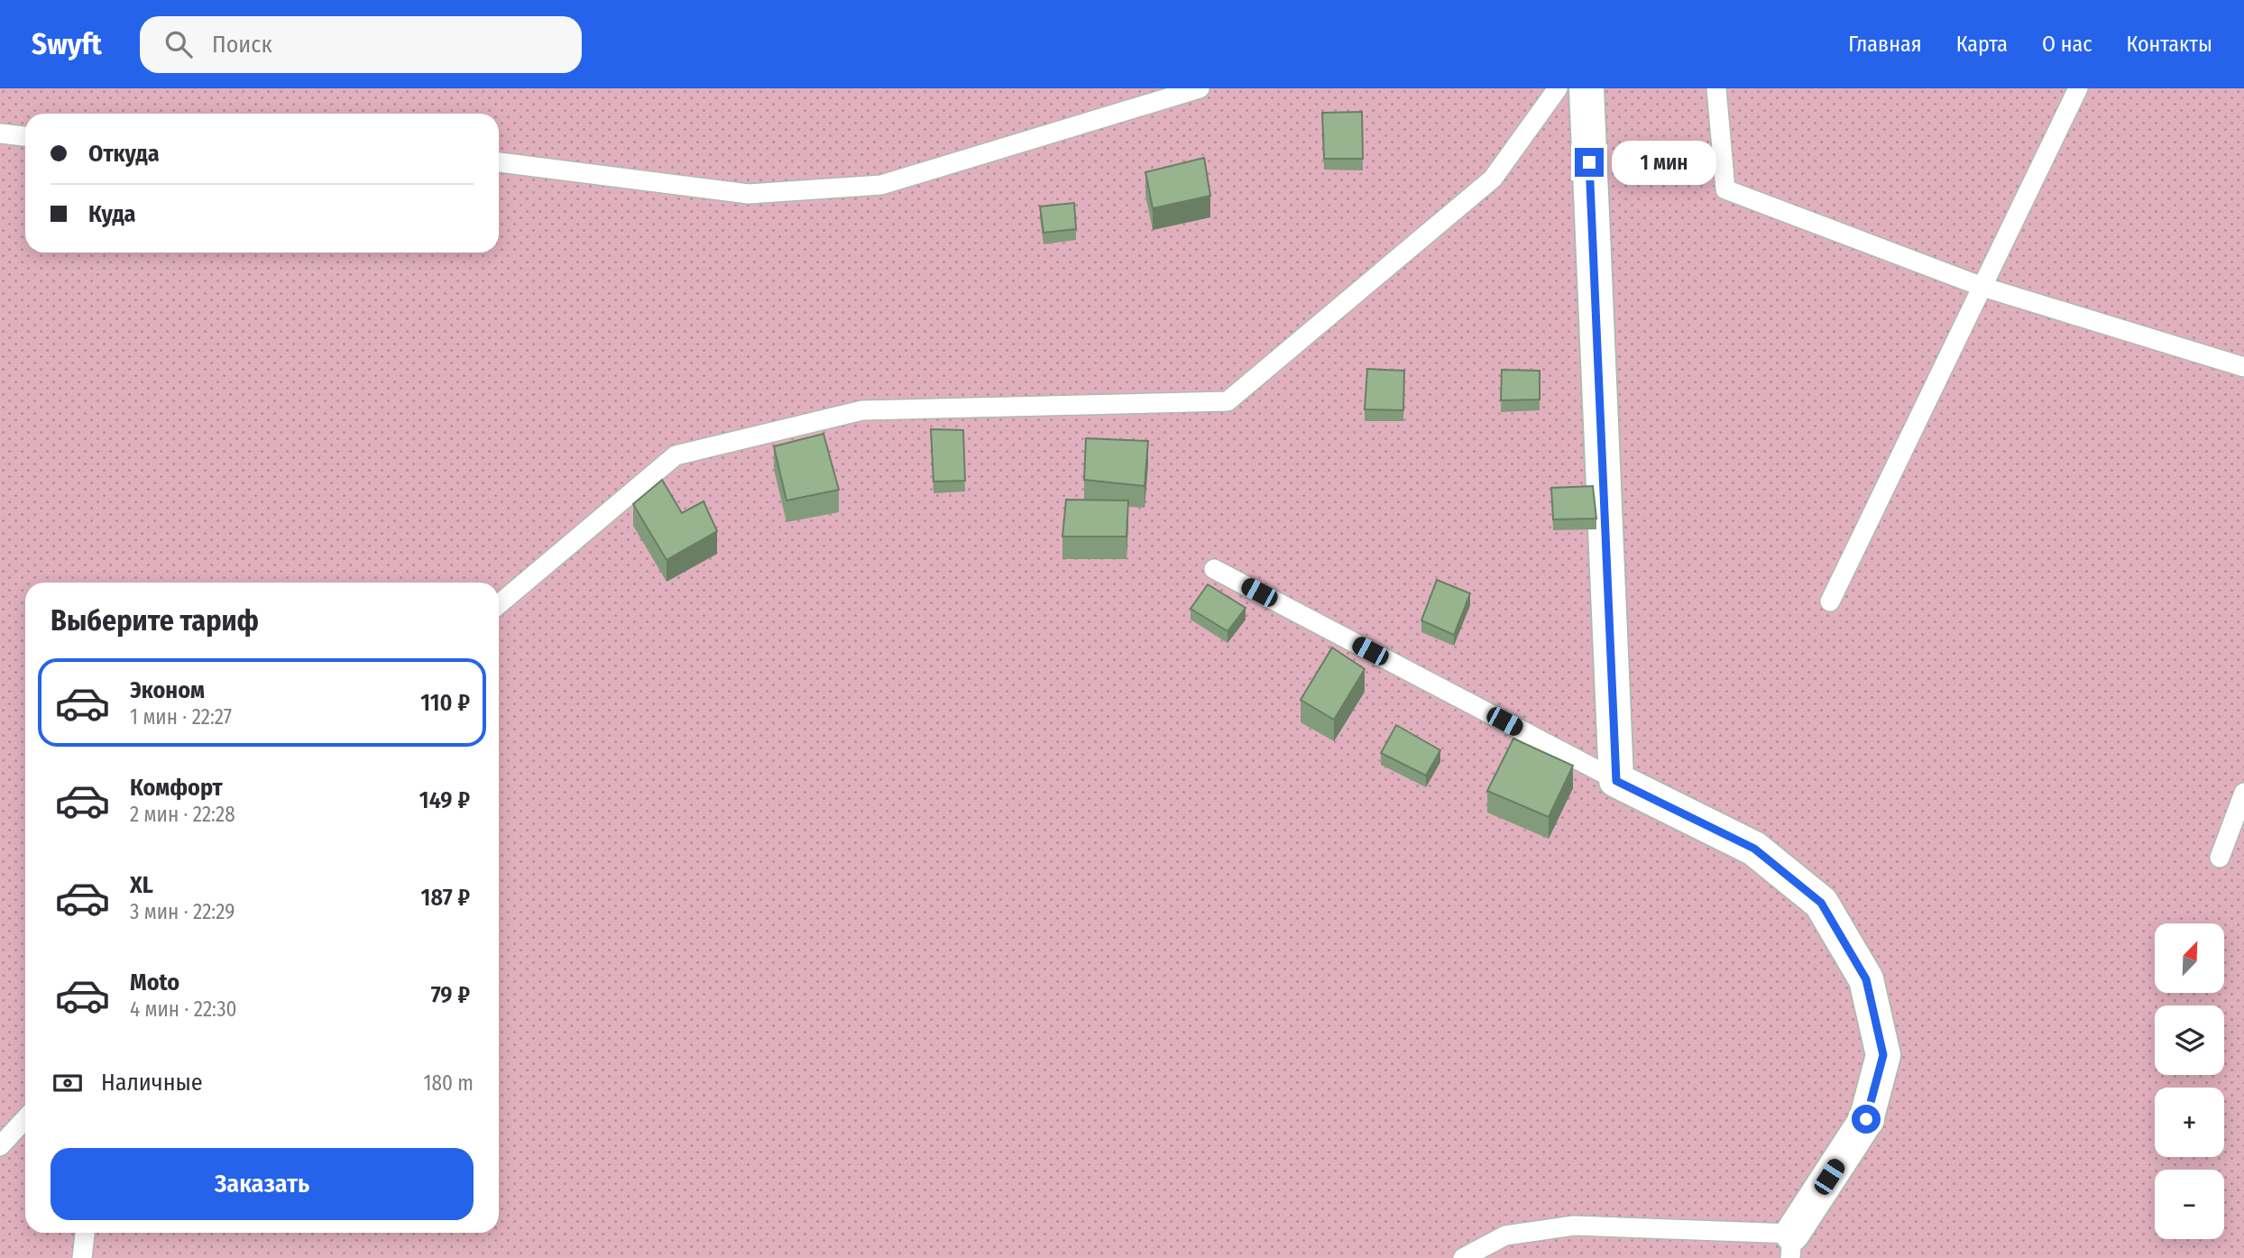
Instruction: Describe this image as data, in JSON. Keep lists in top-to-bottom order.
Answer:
{
  "north": "top right",
  "page": {
    "header": "Swyft",
    "search": "Поиск",
    "nav": [
      "Главная",
      "Карта",
      "О нас",
      "Контакты"
    ],
    "banner": ["Откуда", "Куда"],
    "bubble": "1 мин",
    "heading": "Выберите тариф",
    "list": [
      {
        "name": "Эконом",
        "note": "1 мин · 22:27",
        "value": "110 ₽"
      },
      {
        "name": "Комфорт",
        "note": "2 мин · 22:28",
        "value": "149 ₽"
      },
      {
        "name": "XL",
        "note": "3 мин · 22:29",
        "value": "187 ₽"
      },
      {
        "name": "Moto",
        "note": "4 мин · 22:30",
        "value": "79 ₽"
      }
    ],
    "map_buttons": ["+", "−"],
    "pay": ["Наличные", "180 m"],
    "buttons": "Заказать"
  }
}
